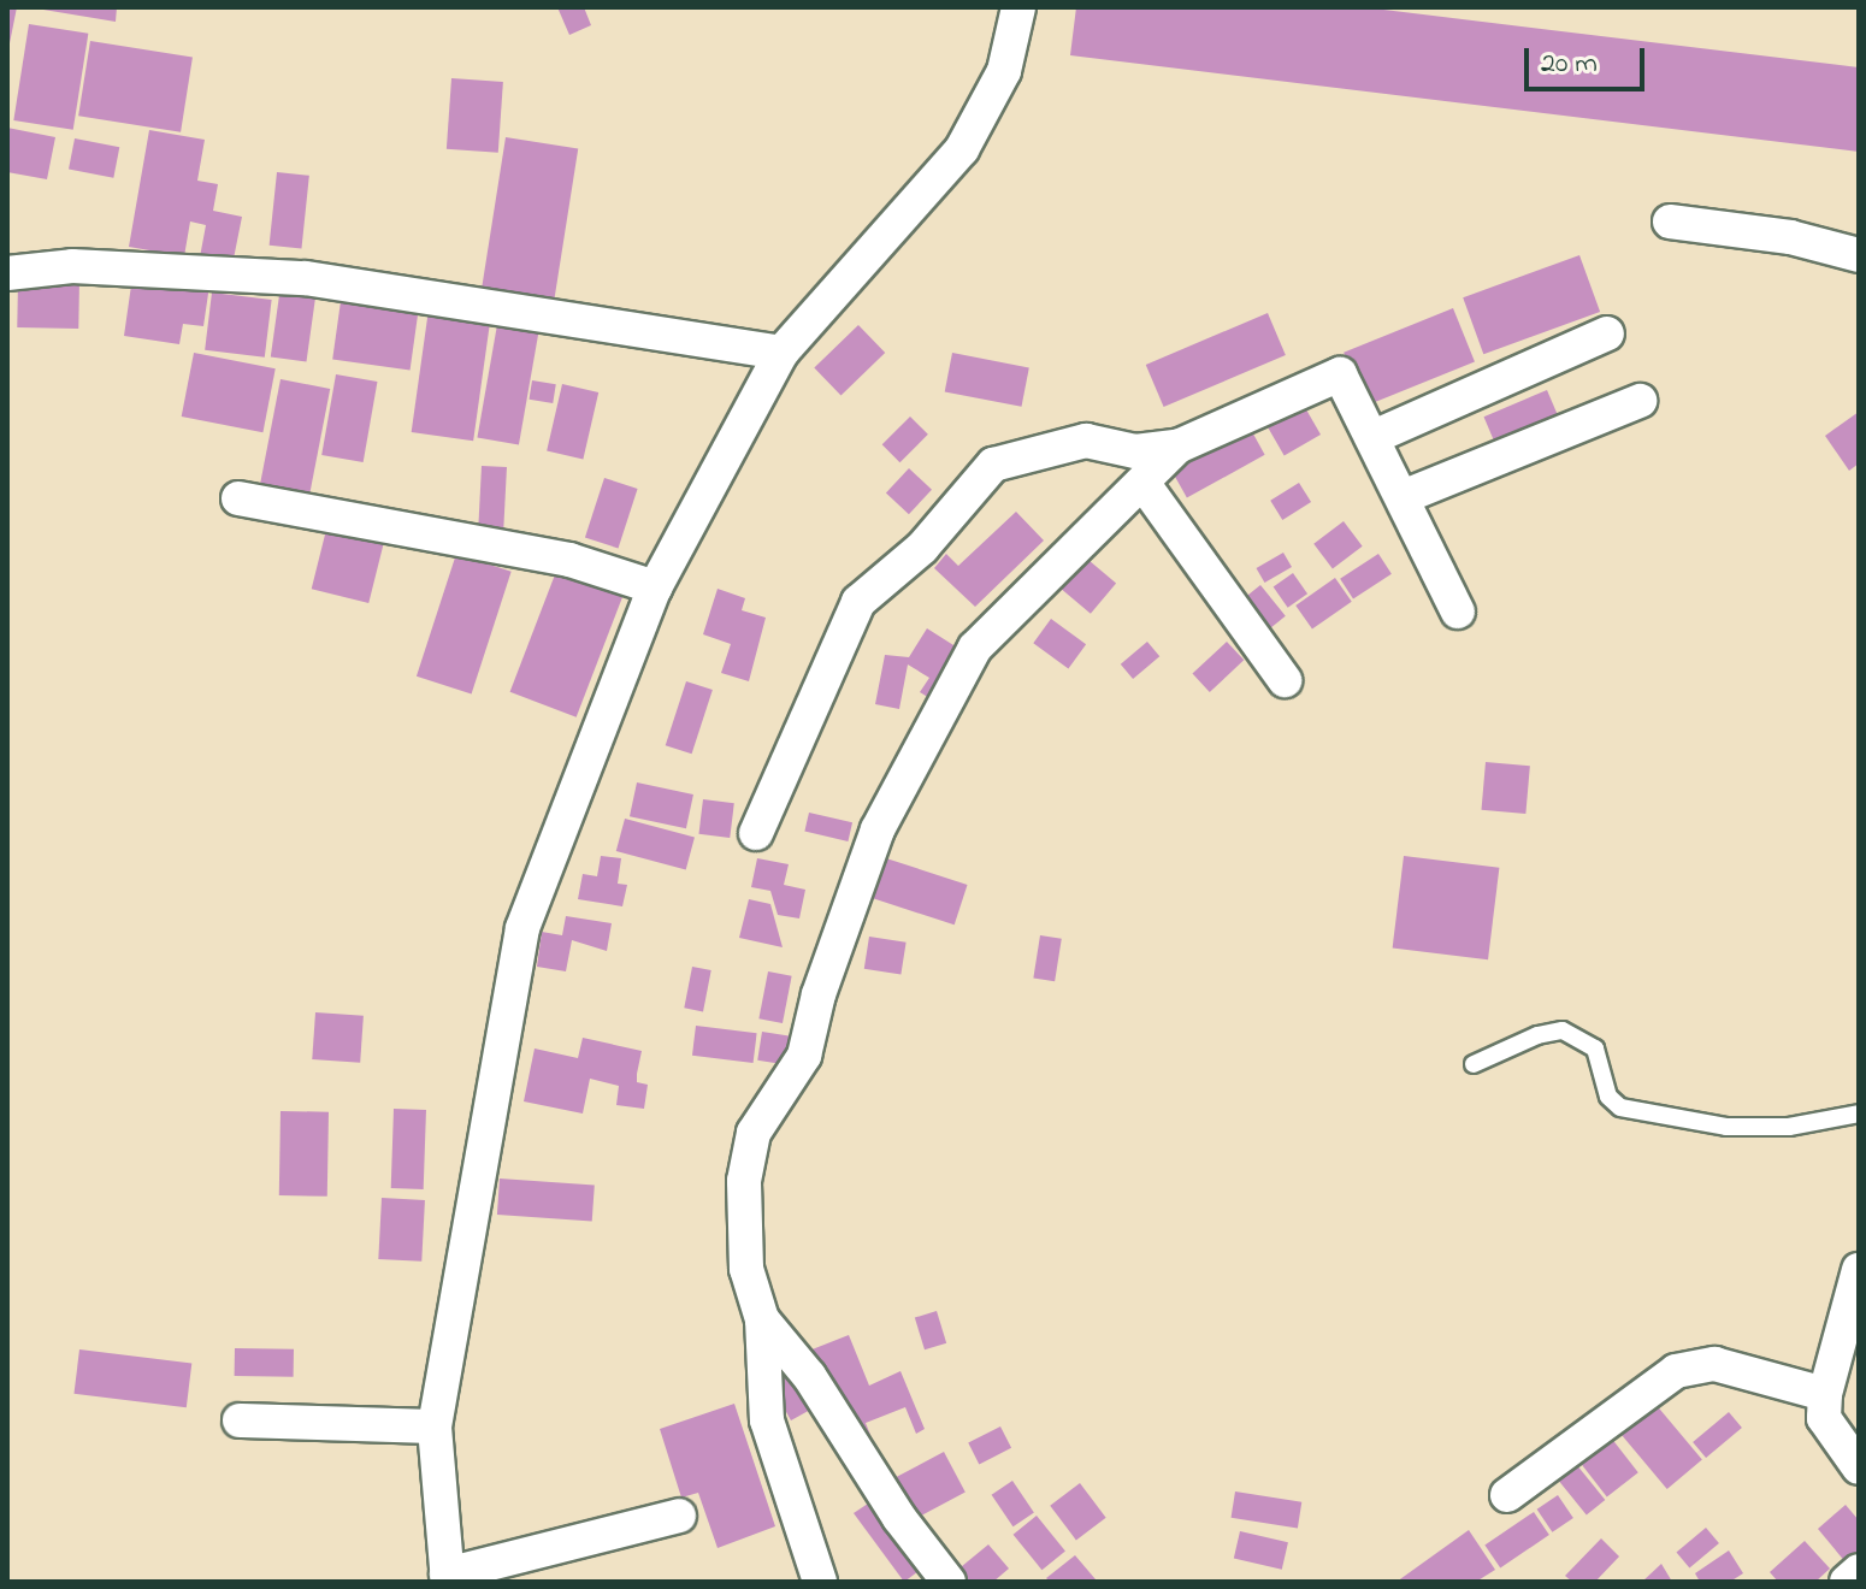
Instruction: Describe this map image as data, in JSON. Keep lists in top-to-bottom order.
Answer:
{
  "scale_bar": "20 m"
}
